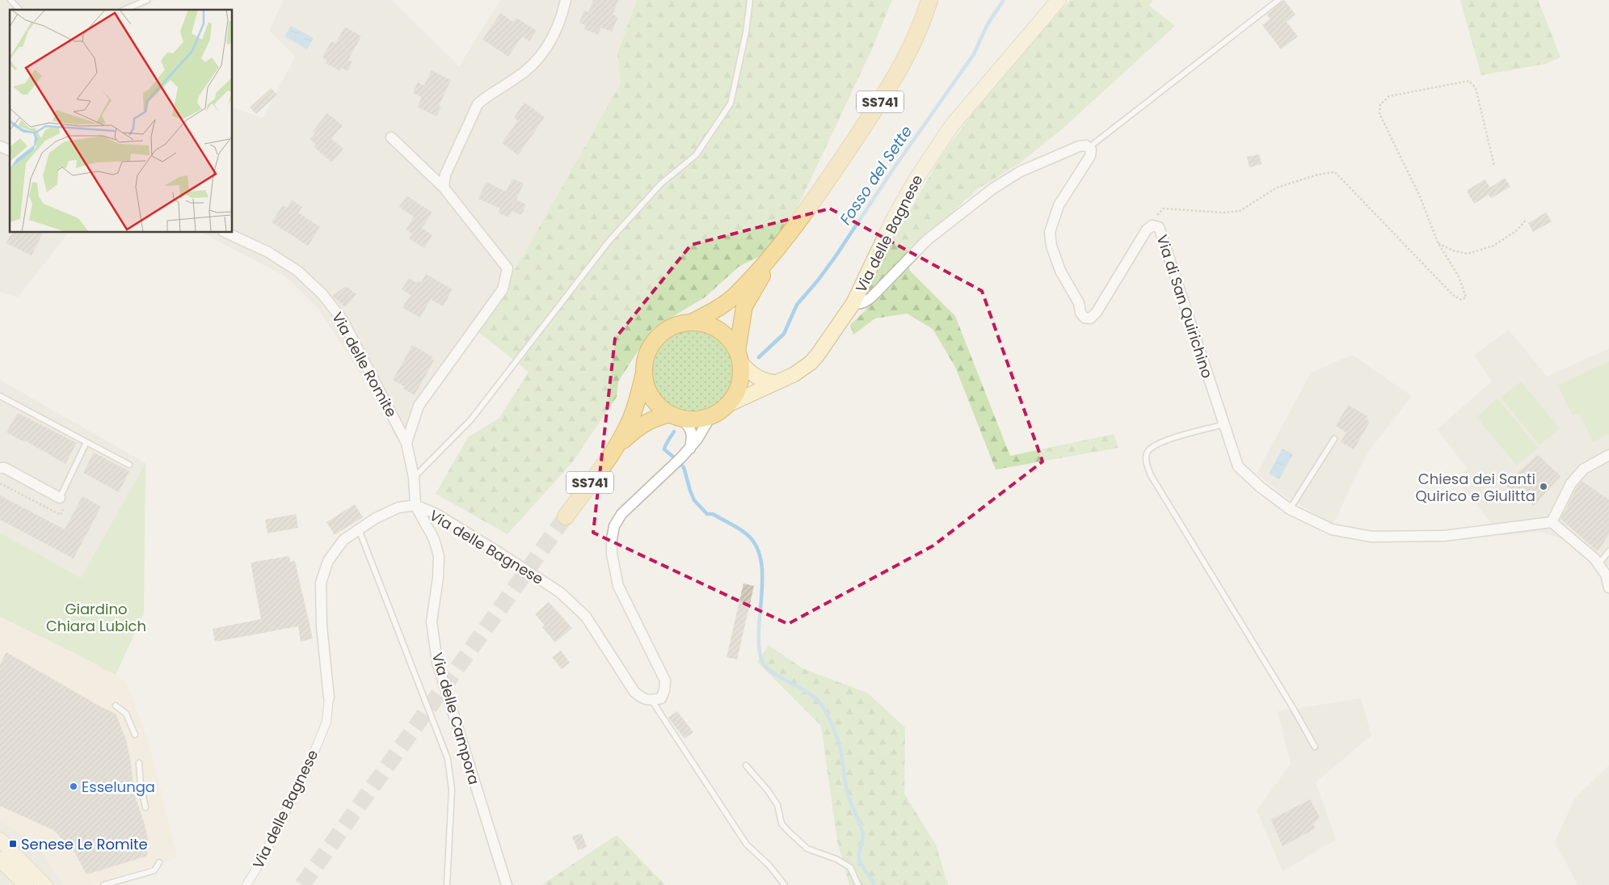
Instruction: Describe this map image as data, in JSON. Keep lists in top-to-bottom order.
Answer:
{
  "streets": {
    "main road": ["SS741", "Via delle Bagnese"],
    "street": ["Via di San Quirichino", "Via delle Romite", "Via delle Campora"]
  },
  "crossings": [
    ["SS741", "Via delle Bagnese"],
    ["Via delle Bagnese", "Via delle Romite"],
    ["Via delle Bagnese", "Via delle Campora"],
    ["Via delle Romite", "Via delle Campora"]
  ],
  "water": ["Fosso del Sette"],
  "parks": ["Giardino Chiara Lubich"],
  "places": {
    "other": ["Chiesa dei Santi Quirico e Giulitta", "Esselunga"],
    "transit": ["Senese Le Romite"]
  }
}
